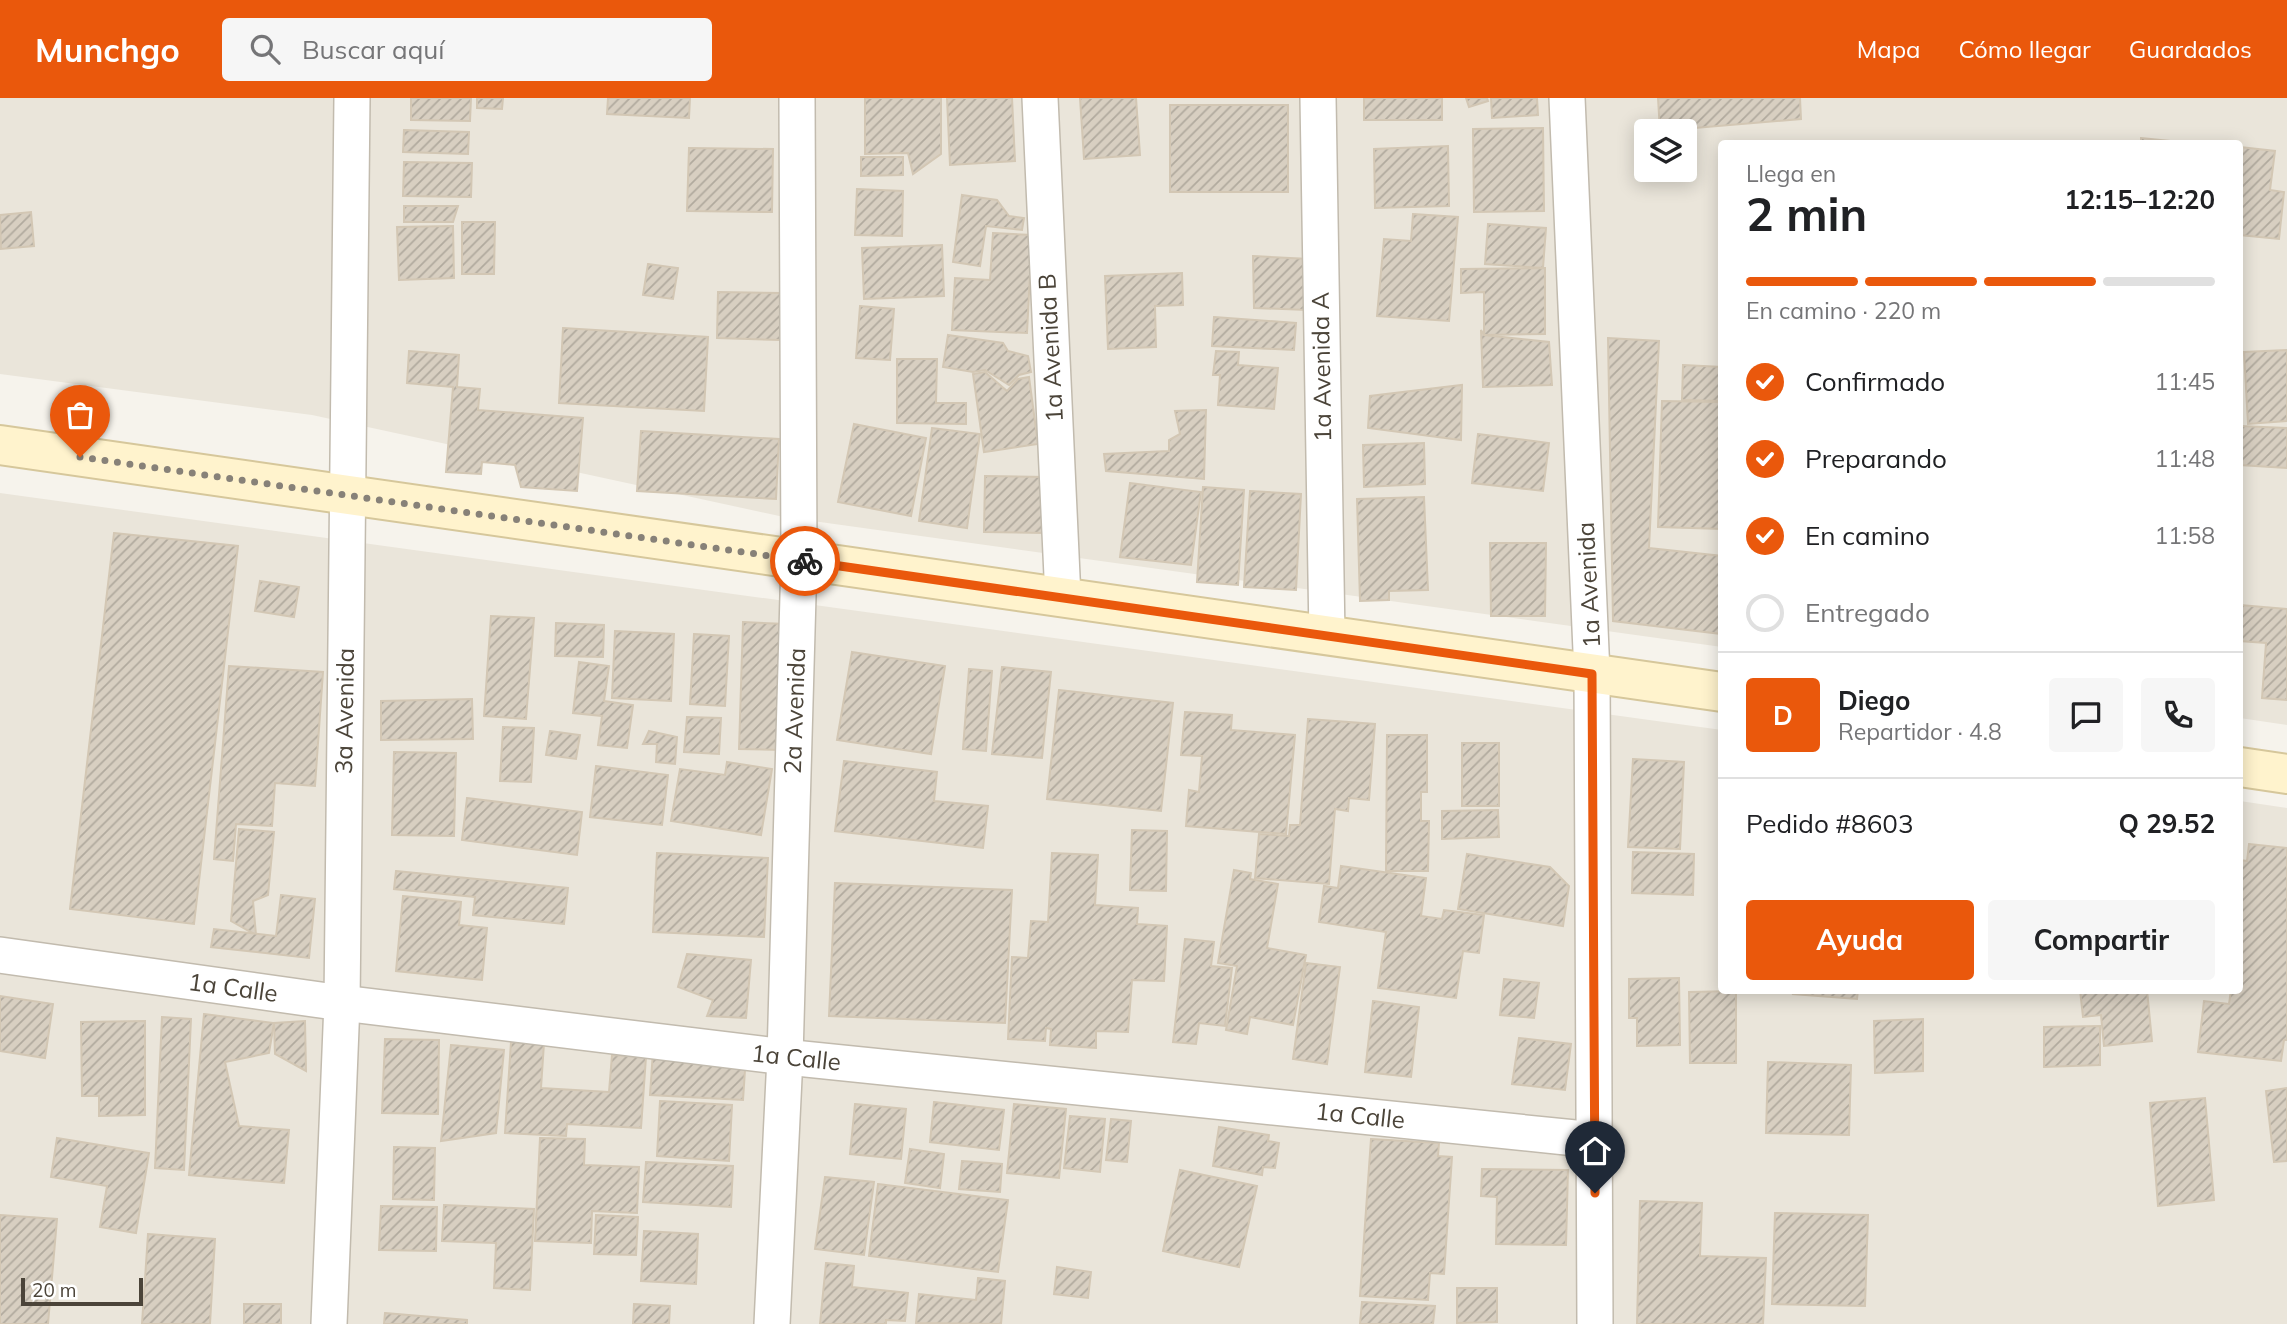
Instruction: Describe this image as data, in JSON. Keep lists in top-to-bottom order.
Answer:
{
  "streets": {
    "street": [
      "1a Avenida B",
      "1a Avenida A",
      "1a Avenida",
      "3a Avenida",
      "2a Avenida",
      "1a Calle"
    ]
  },
  "crossings": [
    ["1a Avenida", "1a Calle"],
    ["3a Avenida", "1a Calle"],
    ["2a Avenida", "1a Calle"]
  ],
  "scale_bar": "20 m",
  "page": {
    "header": "Munchgo",
    "search": "Buscar aquí",
    "nav": ["Mapa", "Cómo llegar", "Guardados"],
    "heading": ["2 min", "Llega en", "12:15–12:20"],
    "panel": [
      "Diego",
      "Repartidor · 4.8",
      "Pedido #8603",
      "Q 29.52"
    ],
    "bar": "En camino · 220 m",
    "list": [
      ["Confirmado", "11:45"],
      ["Preparando", "11:48"],
      ["En camino", "11:58"],
      "Entregado"
    ],
    "round": "D",
    "buttons": ["Ayuda", "Compartir"],
    "scale": "20 m"
  }
}
